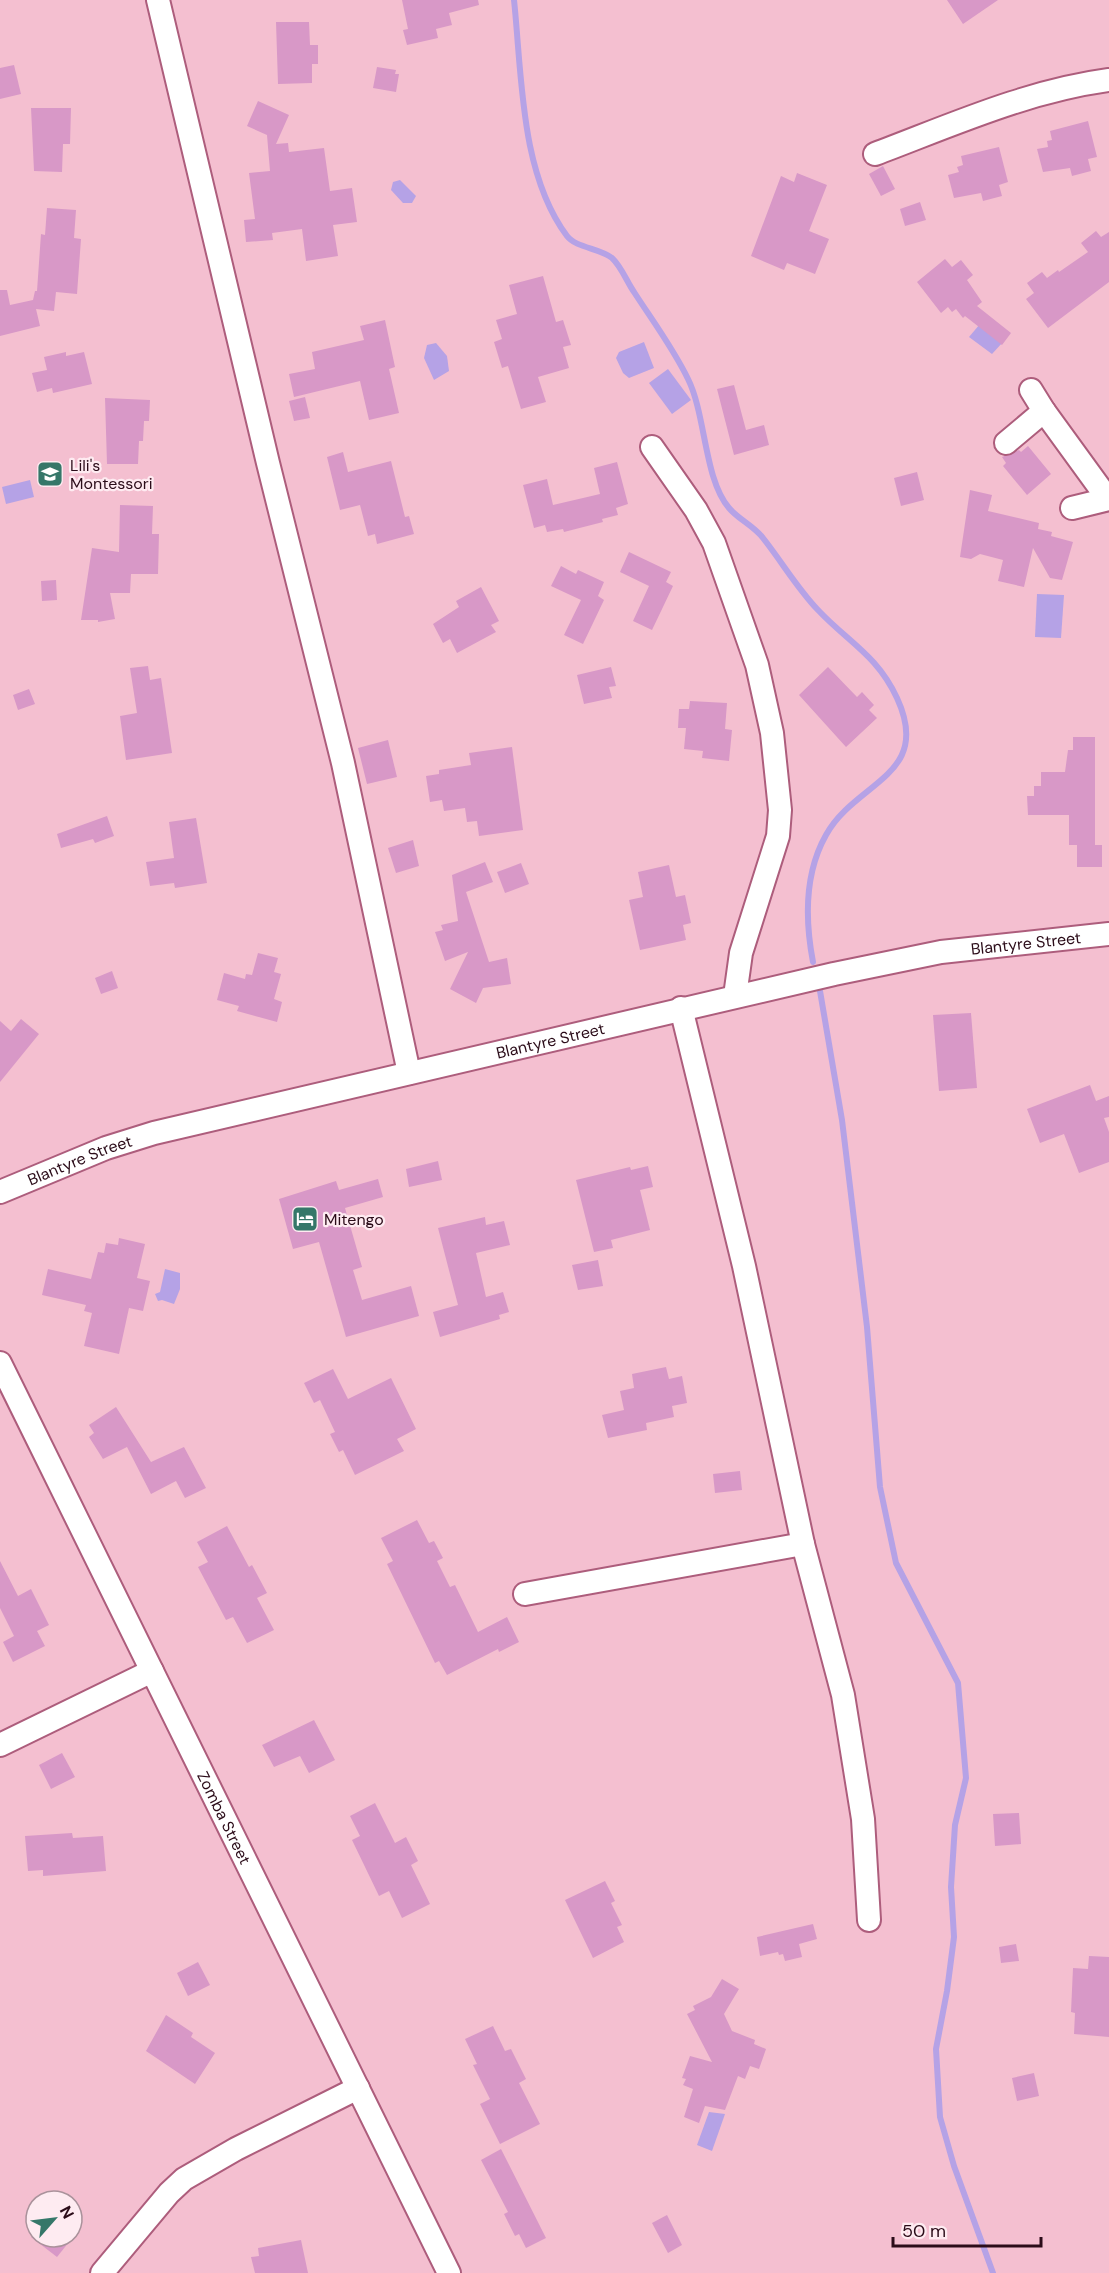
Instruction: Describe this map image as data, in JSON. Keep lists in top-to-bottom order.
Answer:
{
  "streets": {
    "street": ["Blantyre Street", "Zomba Street"]
  },
  "places": {
    "school or university": ["Lili's Montessori"],
    "hotel": ["Mitengo"]
  },
  "scale_bar": "50 m",
  "north": "top right"
}
